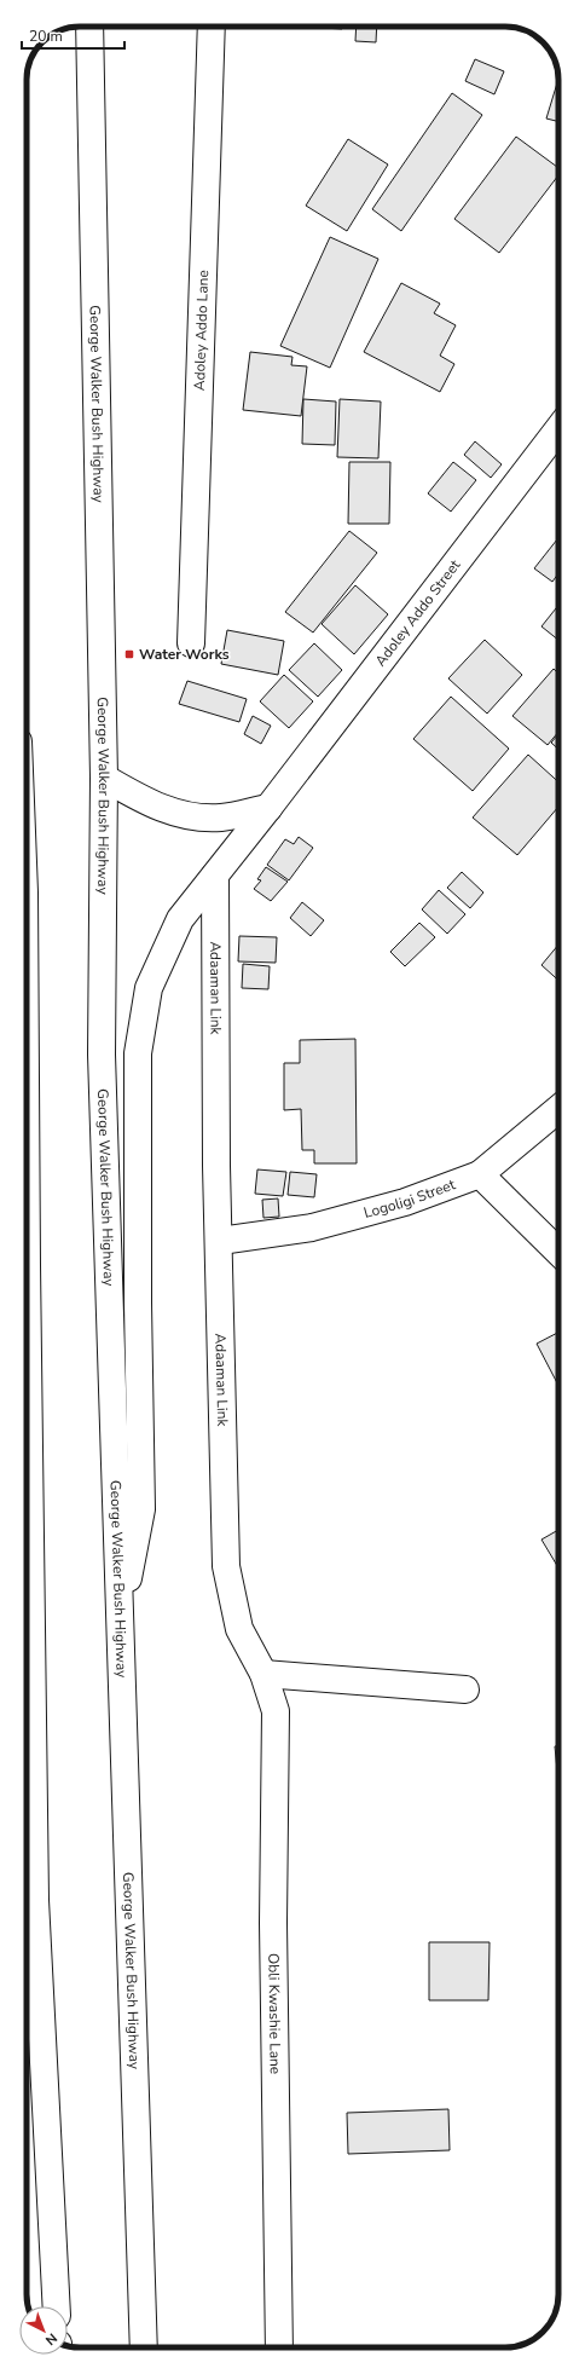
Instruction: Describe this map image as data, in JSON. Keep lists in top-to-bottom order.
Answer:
{
  "streets": {
    "main road": [
      "Adoley Addo Lane",
      "George Walker Bush Highway",
      "Adoley Addo Street",
      "Adaaman Link",
      "Logoligi Street",
      "Obli Kwashie Lane"
    ]
  },
  "crossings": [
    ["George Walker Bush Highway", "Adoley Addo Street"],
    ["Adoley Addo Street", "Adaaman Link"],
    ["Adaaman Link", "Logoligi Street"],
    ["Adaaman Link", "Obli Kwashie Lane"]
  ],
  "places": {
    "transit": ["Water Works"]
  },
  "scale_bar": "20 m",
  "north": "bottom right"
}
